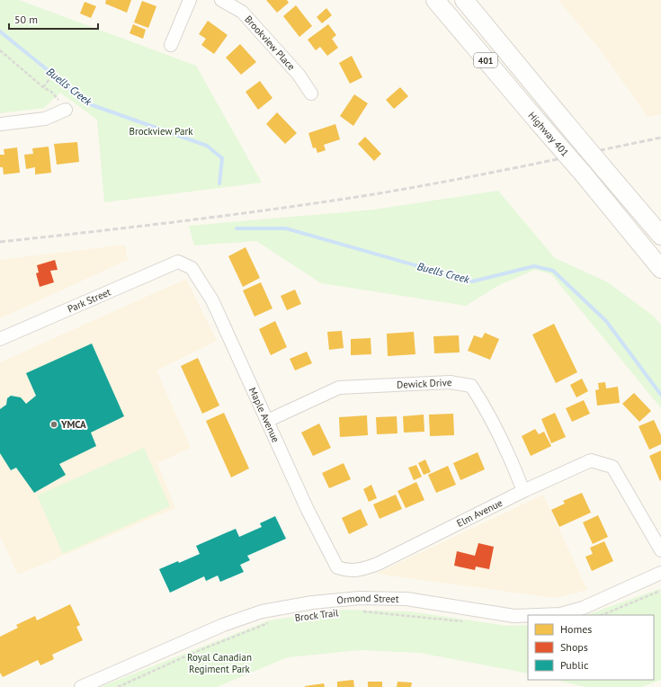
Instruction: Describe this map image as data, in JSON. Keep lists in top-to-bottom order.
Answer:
{
  "streets": {
    "highway": ["401", "Highway 401"],
    "street": [
      "Brookview Place",
      "Park Street",
      "Dewick Drive",
      "Maple Avenue",
      "Elm Avenue",
      "Ormond Street"
    ]
  },
  "crossings": [
    ["Park Street", "Maple Avenue"],
    ["Dewick Drive", "Maple Avenue"],
    ["Dewick Drive", "Elm Avenue"],
    ["Maple Avenue", "Elm Avenue"]
  ],
  "water": ["Buells Creek"],
  "parks": ["Brockview Park", "Royal Canadian Regiment Park"],
  "places": ["YMCA"],
  "legend": ["Homes", "Shops", "Public"],
  "scale_bar": "50 m"
}
